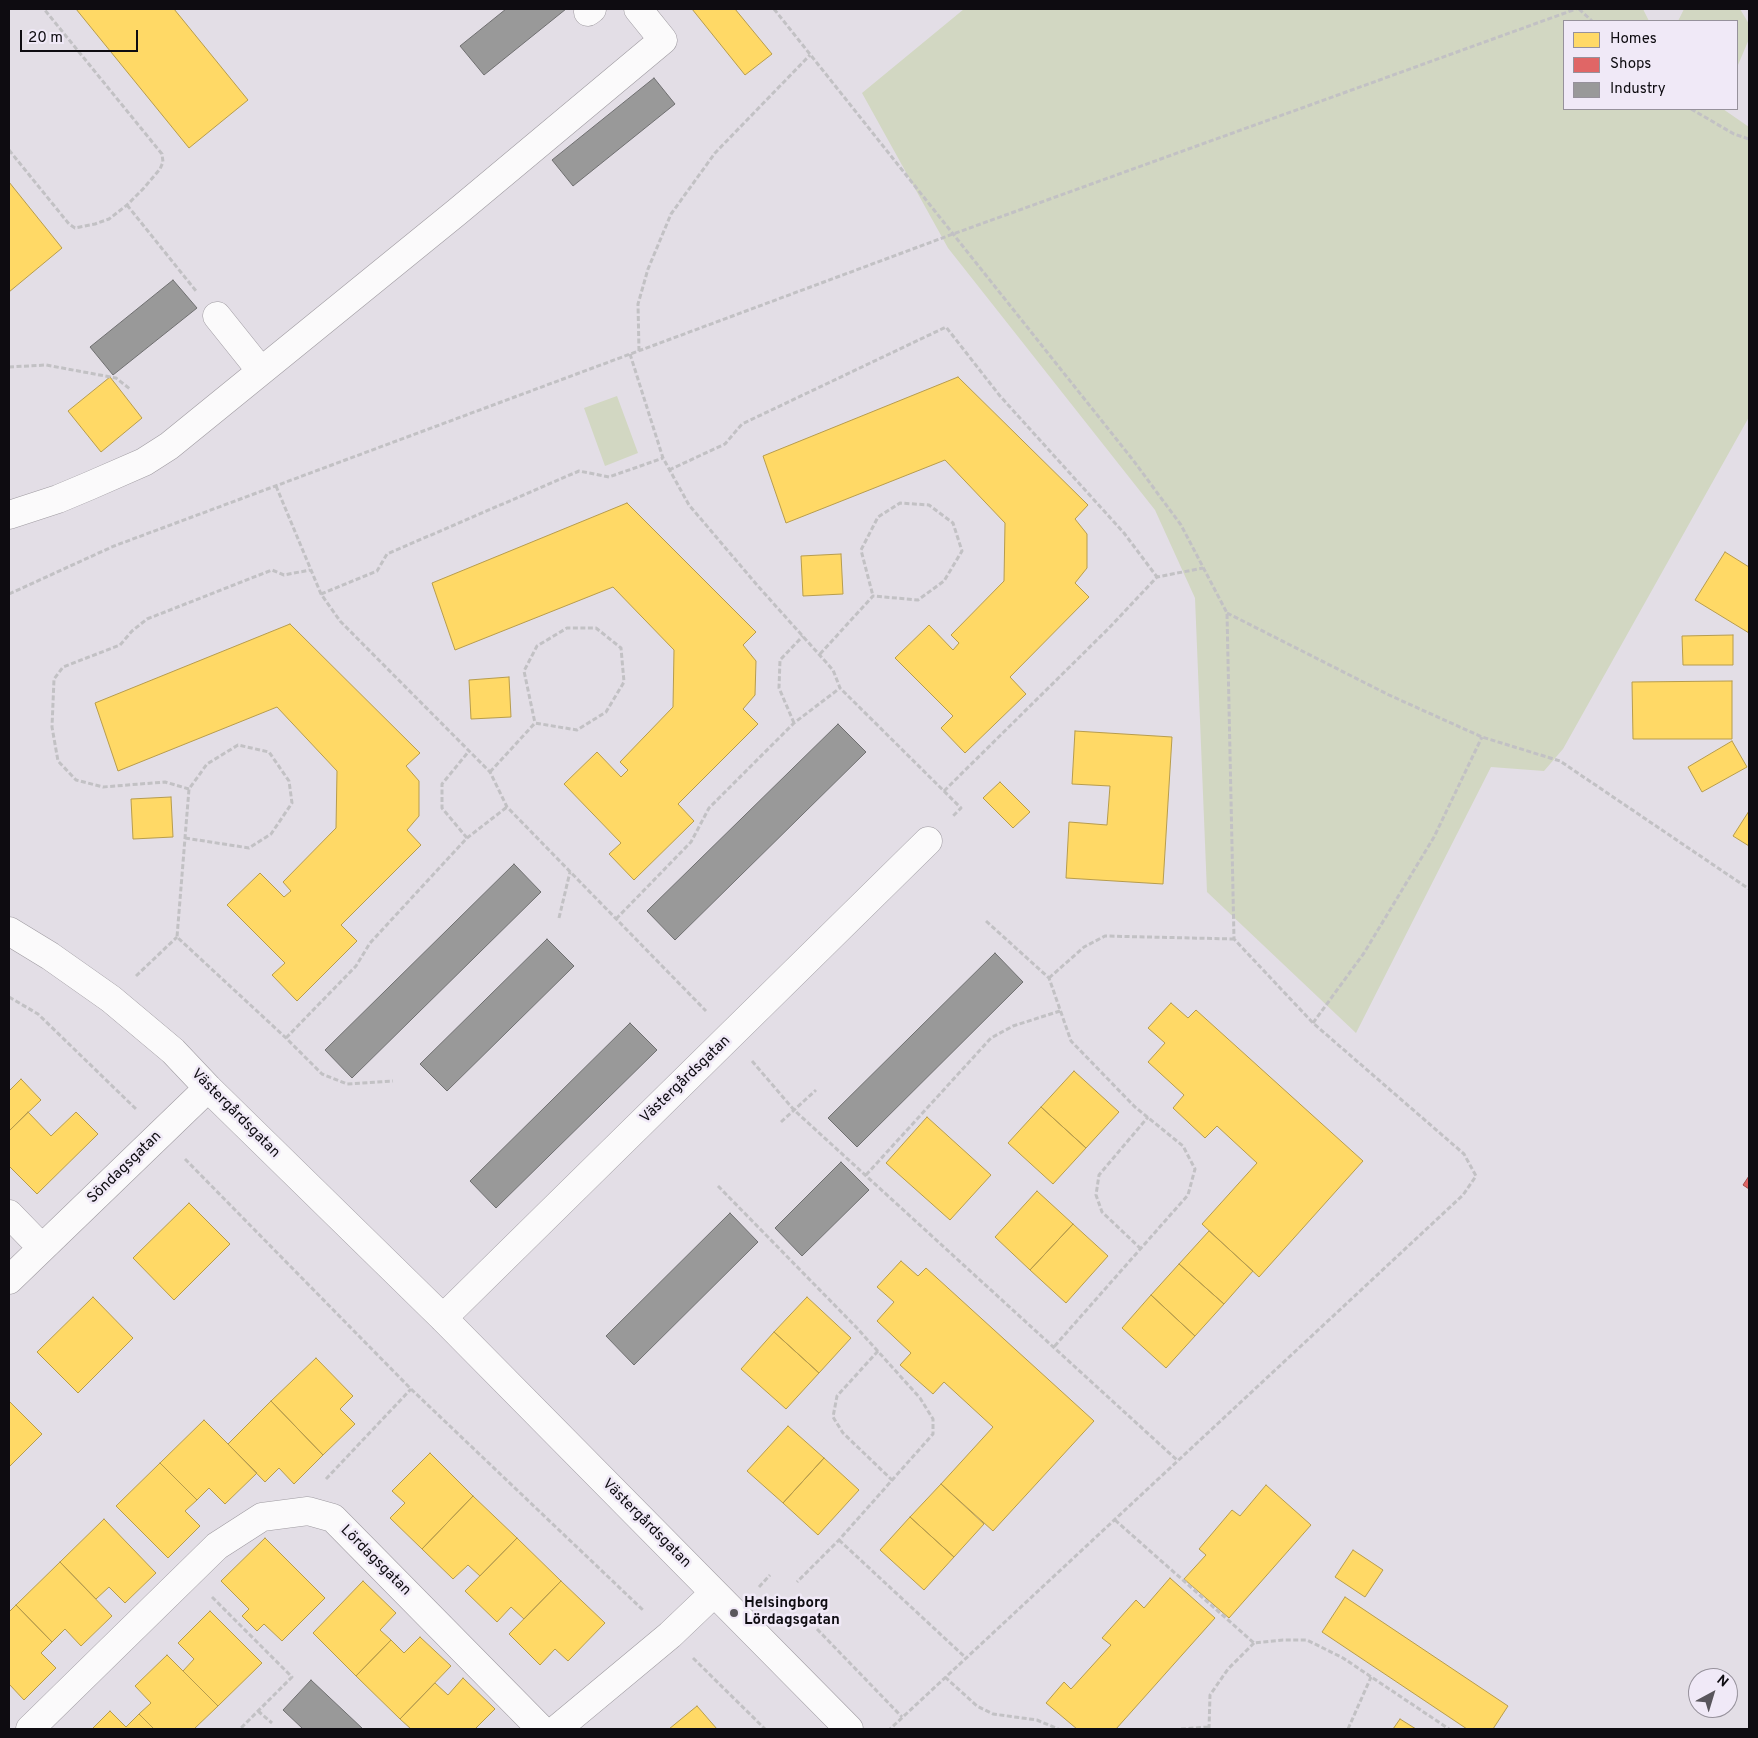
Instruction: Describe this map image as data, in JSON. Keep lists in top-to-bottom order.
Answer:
{
  "streets": {
    "street": ["Västergårdsgatan", "Söndagsgatan", "Lördagsgatan"]
  },
  "crossings": [
    ["Västergårdsgatan", "Söndagsgatan"]
  ],
  "places": ["Helsingborg Lördagsgatan"],
  "legend": ["Homes", "Shops", "Industry"],
  "scale_bar": "20 m",
  "north": "top right"
}
